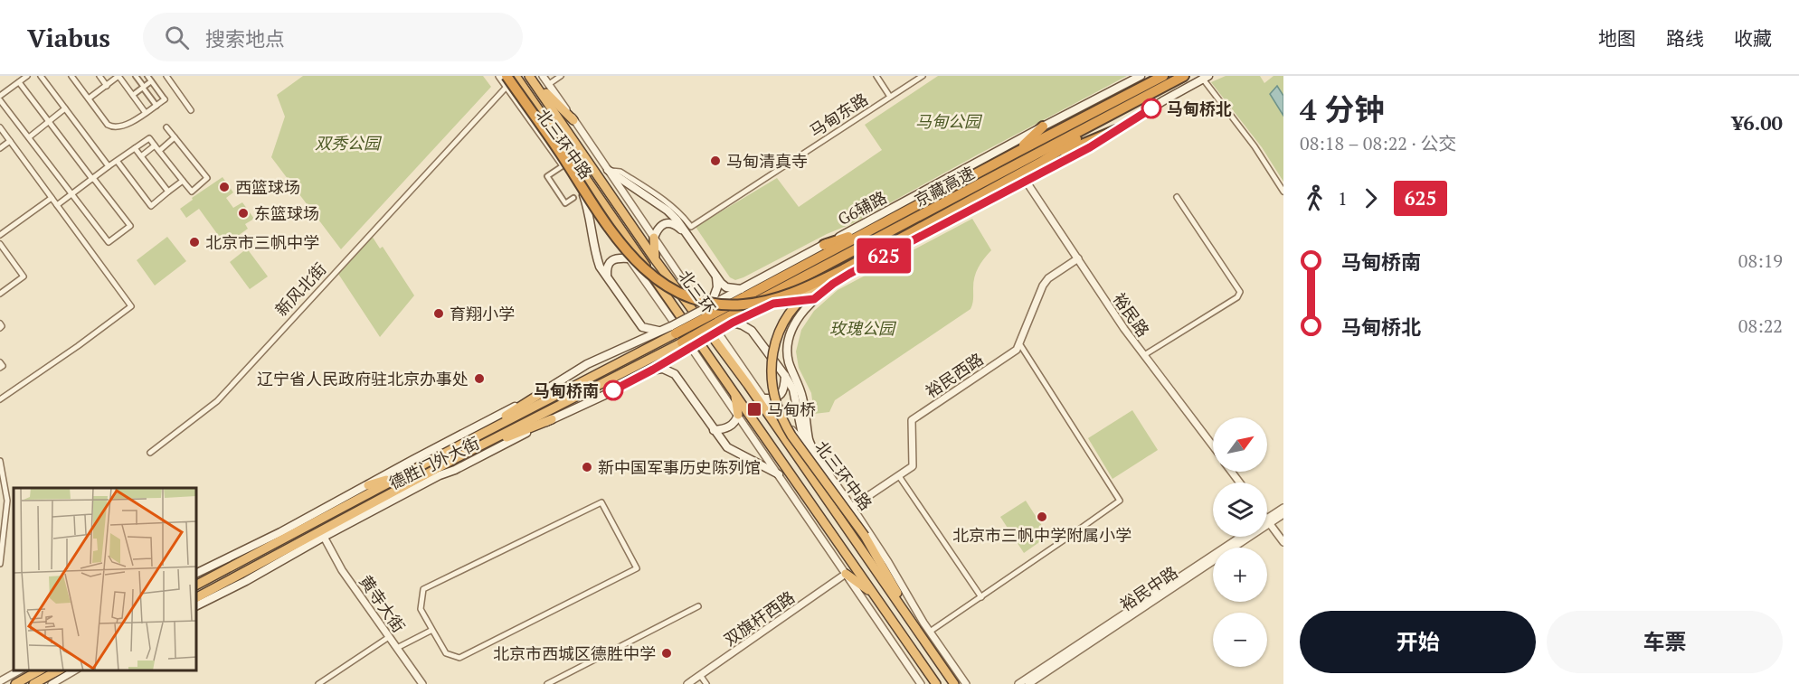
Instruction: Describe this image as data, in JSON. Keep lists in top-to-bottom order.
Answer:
{
  "streets": {
    "highway": ["京藏高速", "北三环", "德胜门外大街"],
    "main road": ["G6辅路"],
    "street": [
      "马甸东路",
      "北三环中路",
      "新风北街",
      "裕民路",
      "裕民西路",
      "裕民中路",
      "黄寺大街",
      "双旗杆西路"
    ]
  },
  "crossings": [
    ["马甸东路", "北三环中路"],
    ["北三环中路", "新风北街"],
    ["北三环中路", "裕民西路"],
    ["北三环中路", "双旗杆西路"],
    ["京藏高速", "G6辅路"],
    ["裕民路", "裕民西路"],
    ["德胜门外大街", "黄寺大街"]
  ],
  "parks": ["马甸公园", "双秀公园", "玫瑰公园"],
  "places": {
    "other": [
      "马甸桥北",
      "马甸清真寺",
      "西篮球场",
      "东篮球场",
      "北京市三帆中学",
      "育翔小学",
      "辽宁省人民政府驻北京办事处",
      "马甸桥南",
      "新中国军事历史陈列馆",
      "北京市三帆中学附属小学",
      "北京市西城区德胜中学"
    ],
    "transit": ["马甸桥"]
  },
  "lines": ["bus line 625"],
  "north": "top right",
  "page": {
    "header": "Viabus",
    "search": "搜索地点",
    "nav": ["地图", "路线", "收藏"],
    "on_map": "625",
    "heading": ["4 分钟", "08:18 – 08:22 · 公交", "¥6.00"],
    "legs": ["1", "625"],
    "list": [
      {
        "name": "马甸桥南",
        "value": "08:19"
      },
      {
        "name": "马甸桥北",
        "value": "08:22"
      }
    ],
    "map_buttons": ["+", "−"],
    "buttons": ["开始", "车票"]
  }
}
